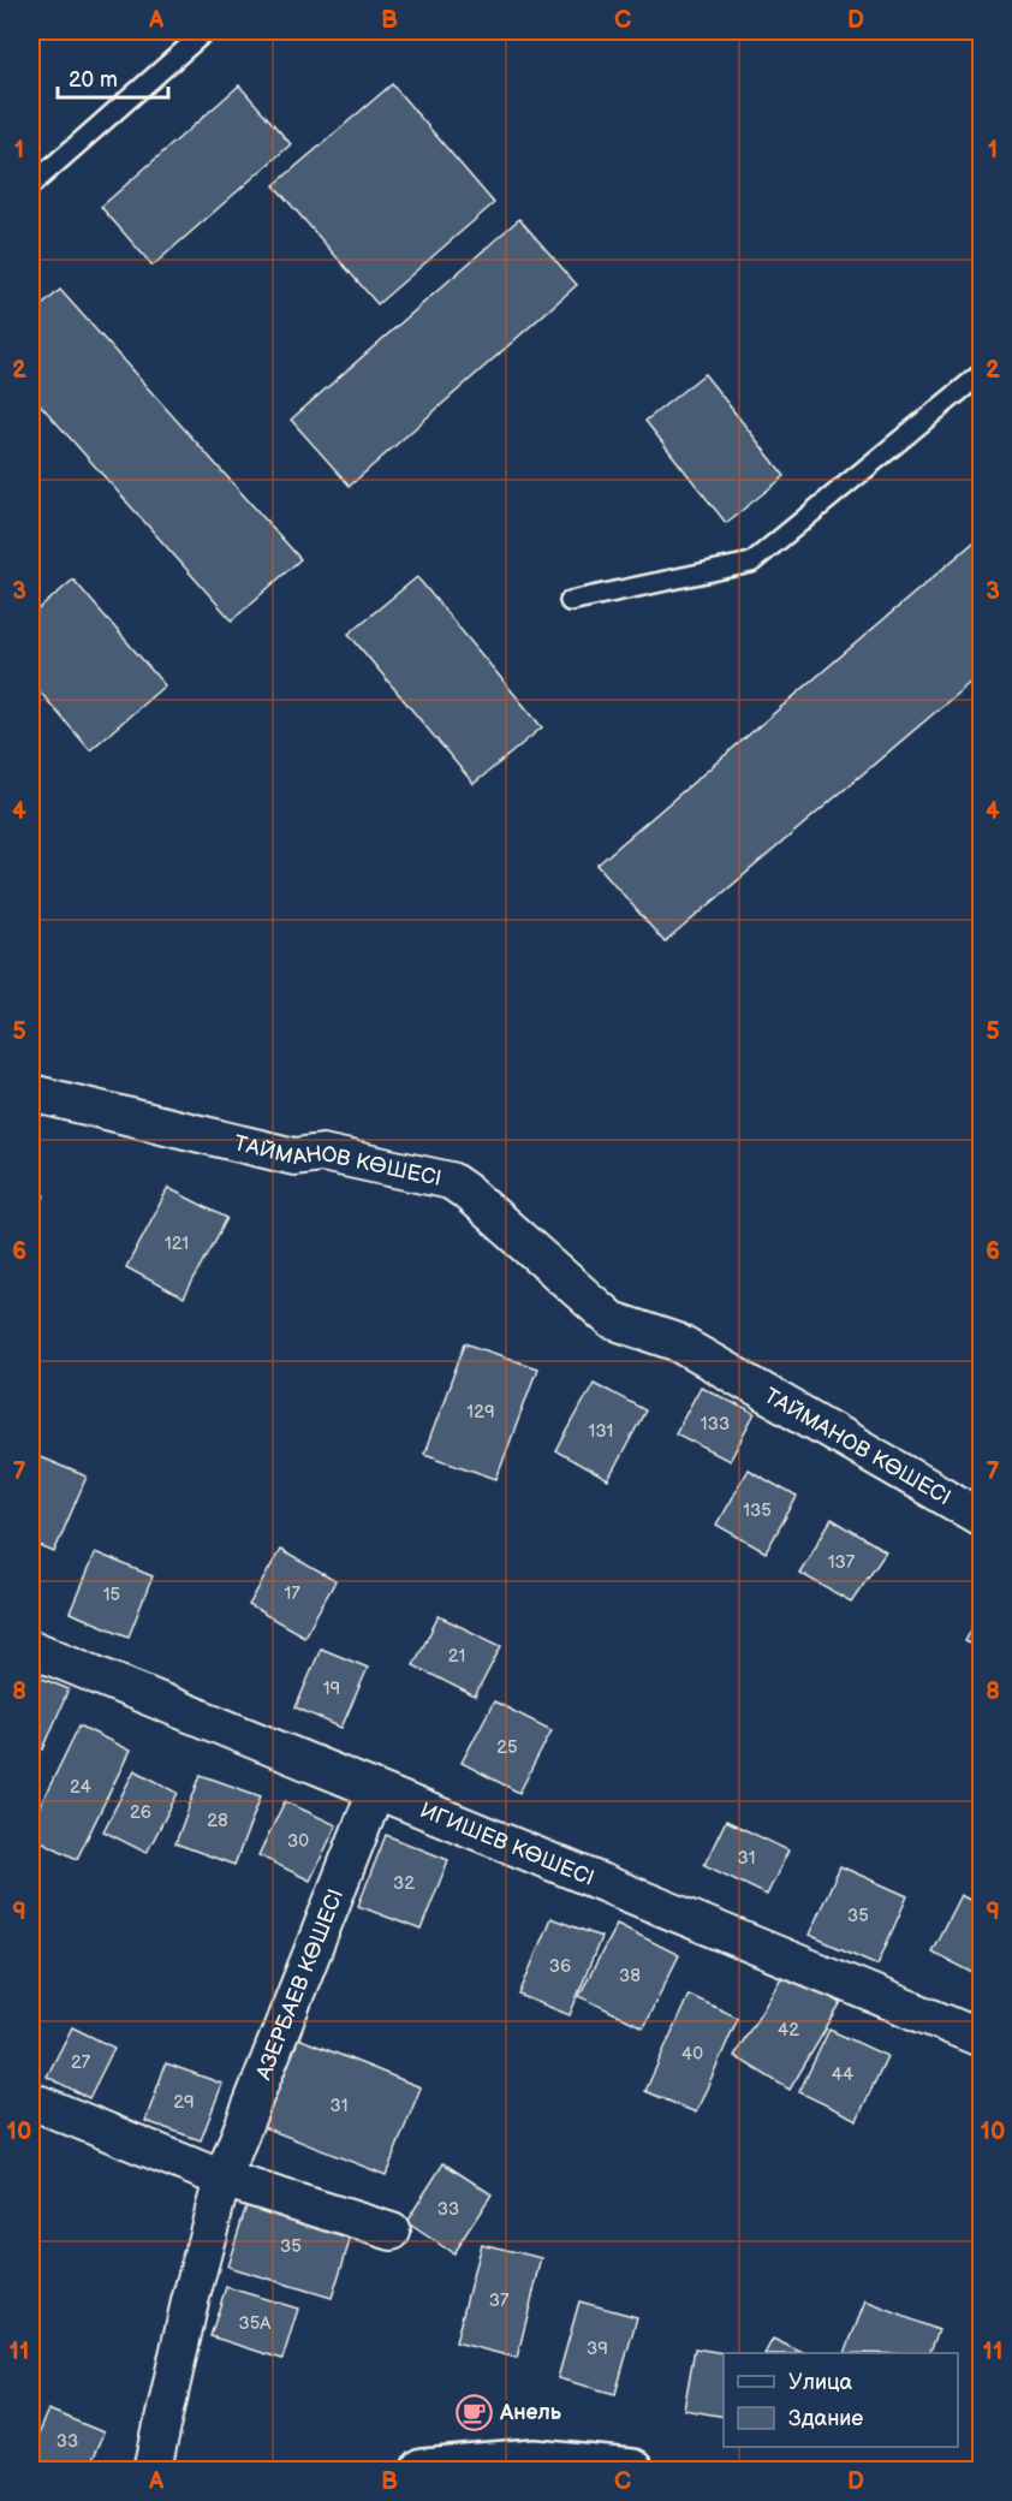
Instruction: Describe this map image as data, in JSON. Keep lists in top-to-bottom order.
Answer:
{
  "streets": {
    "street": ["ТАЙМАНОВ КӨШЕСІ", "ИГИШЕВ КӨШЕСІ", "АЗЕРБАЕВ КӨШЕСІ"]
  },
  "crossings": [
    ["ИГИШЕВ КӨШЕСІ", "АЗЕРБАЕВ КӨШЕСІ"]
  ],
  "places": {
    "cafe": ["Анель"]
  },
  "house_numbers": [
    "121",
    "129",
    "133",
    "131",
    "135",
    "137",
    "17",
    "15",
    "21",
    "19",
    "25",
    "24",
    "26",
    "28",
    "30",
    "31",
    "32",
    "35",
    "36",
    "38",
    "42",
    "40",
    "27",
    "44",
    "29",
    "31",
    "33",
    "35",
    "37",
    "35А",
    "39",
    "33"
  ],
  "legend": ["Улица", "Здание"],
  "scale_bar": "20 m",
  "grid": {
    "columns": [
      "A",
      "B",
      "C",
      "D"
    ],
    "rows": [
      "1",
      "2",
      "3",
      "4",
      "5",
      "6",
      "7",
      "8",
      "9",
      "10",
      "11"
    ]
  }
}
